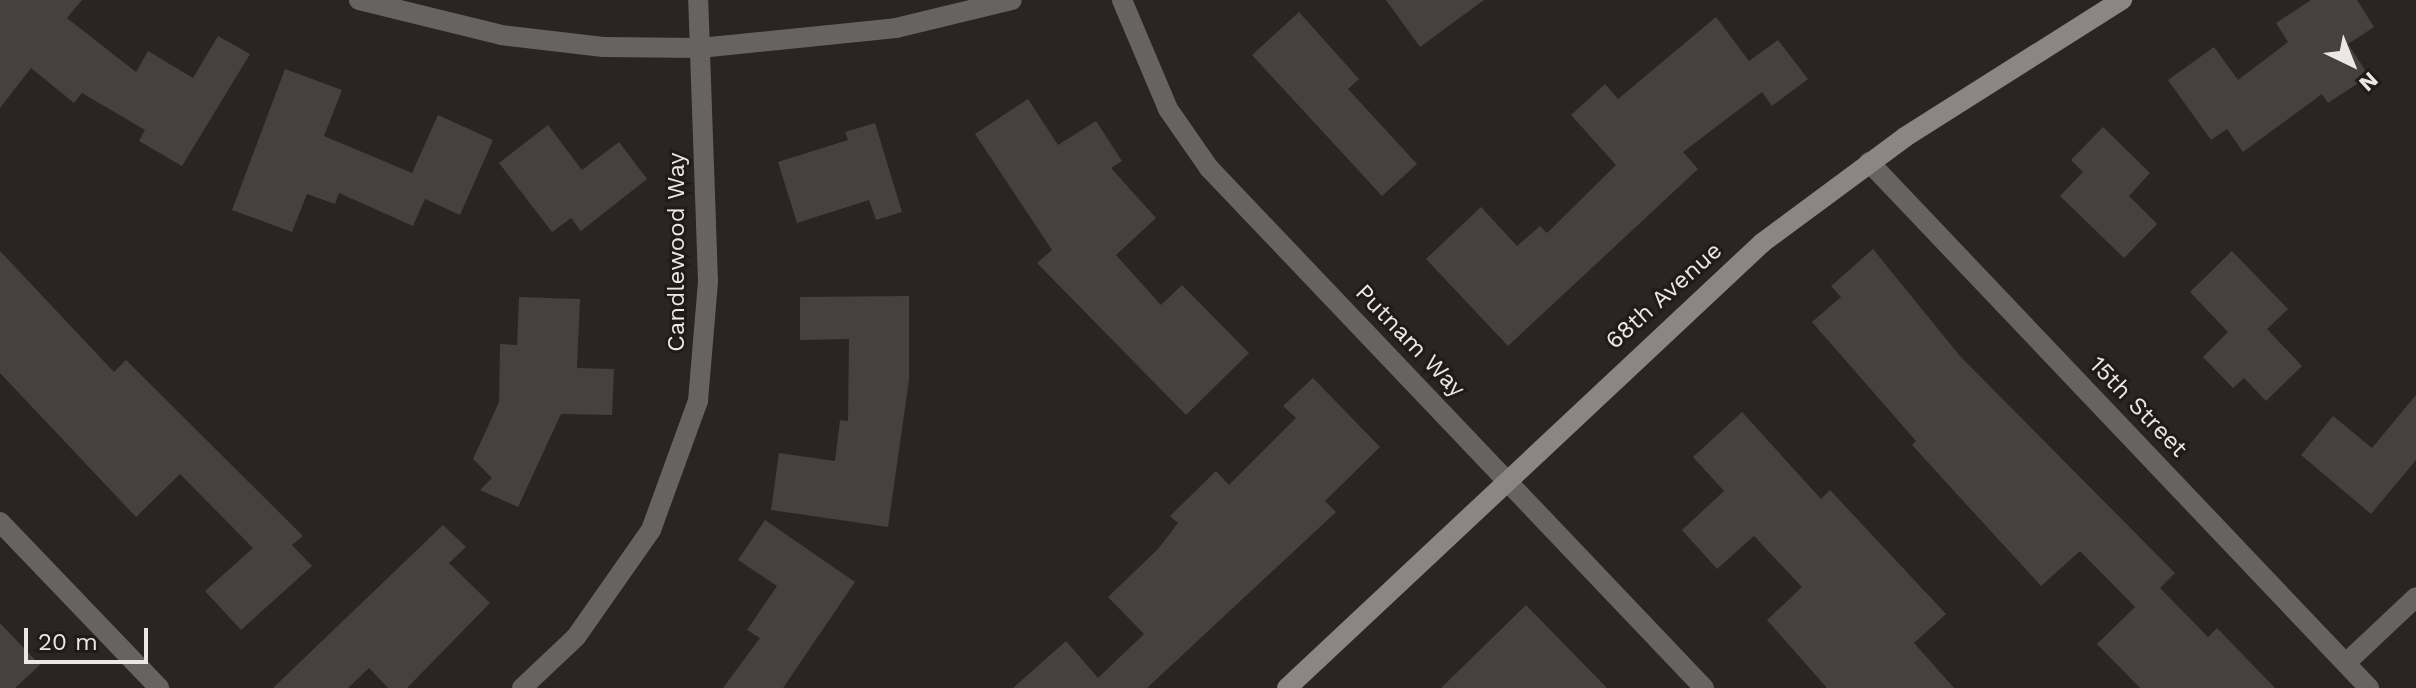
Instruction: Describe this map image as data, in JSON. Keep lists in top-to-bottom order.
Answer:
{
  "streets": {
    "street": [
      "Candlewood Way",
      "68th Avenue",
      "Putnam Way",
      "15th Street"
    ]
  },
  "crossings": [
    ["68th Avenue", "Putnam Way"],
    ["68th Avenue", "15th Street"]
  ],
  "scale_bar": "20 m",
  "north": "bottom right"
}
